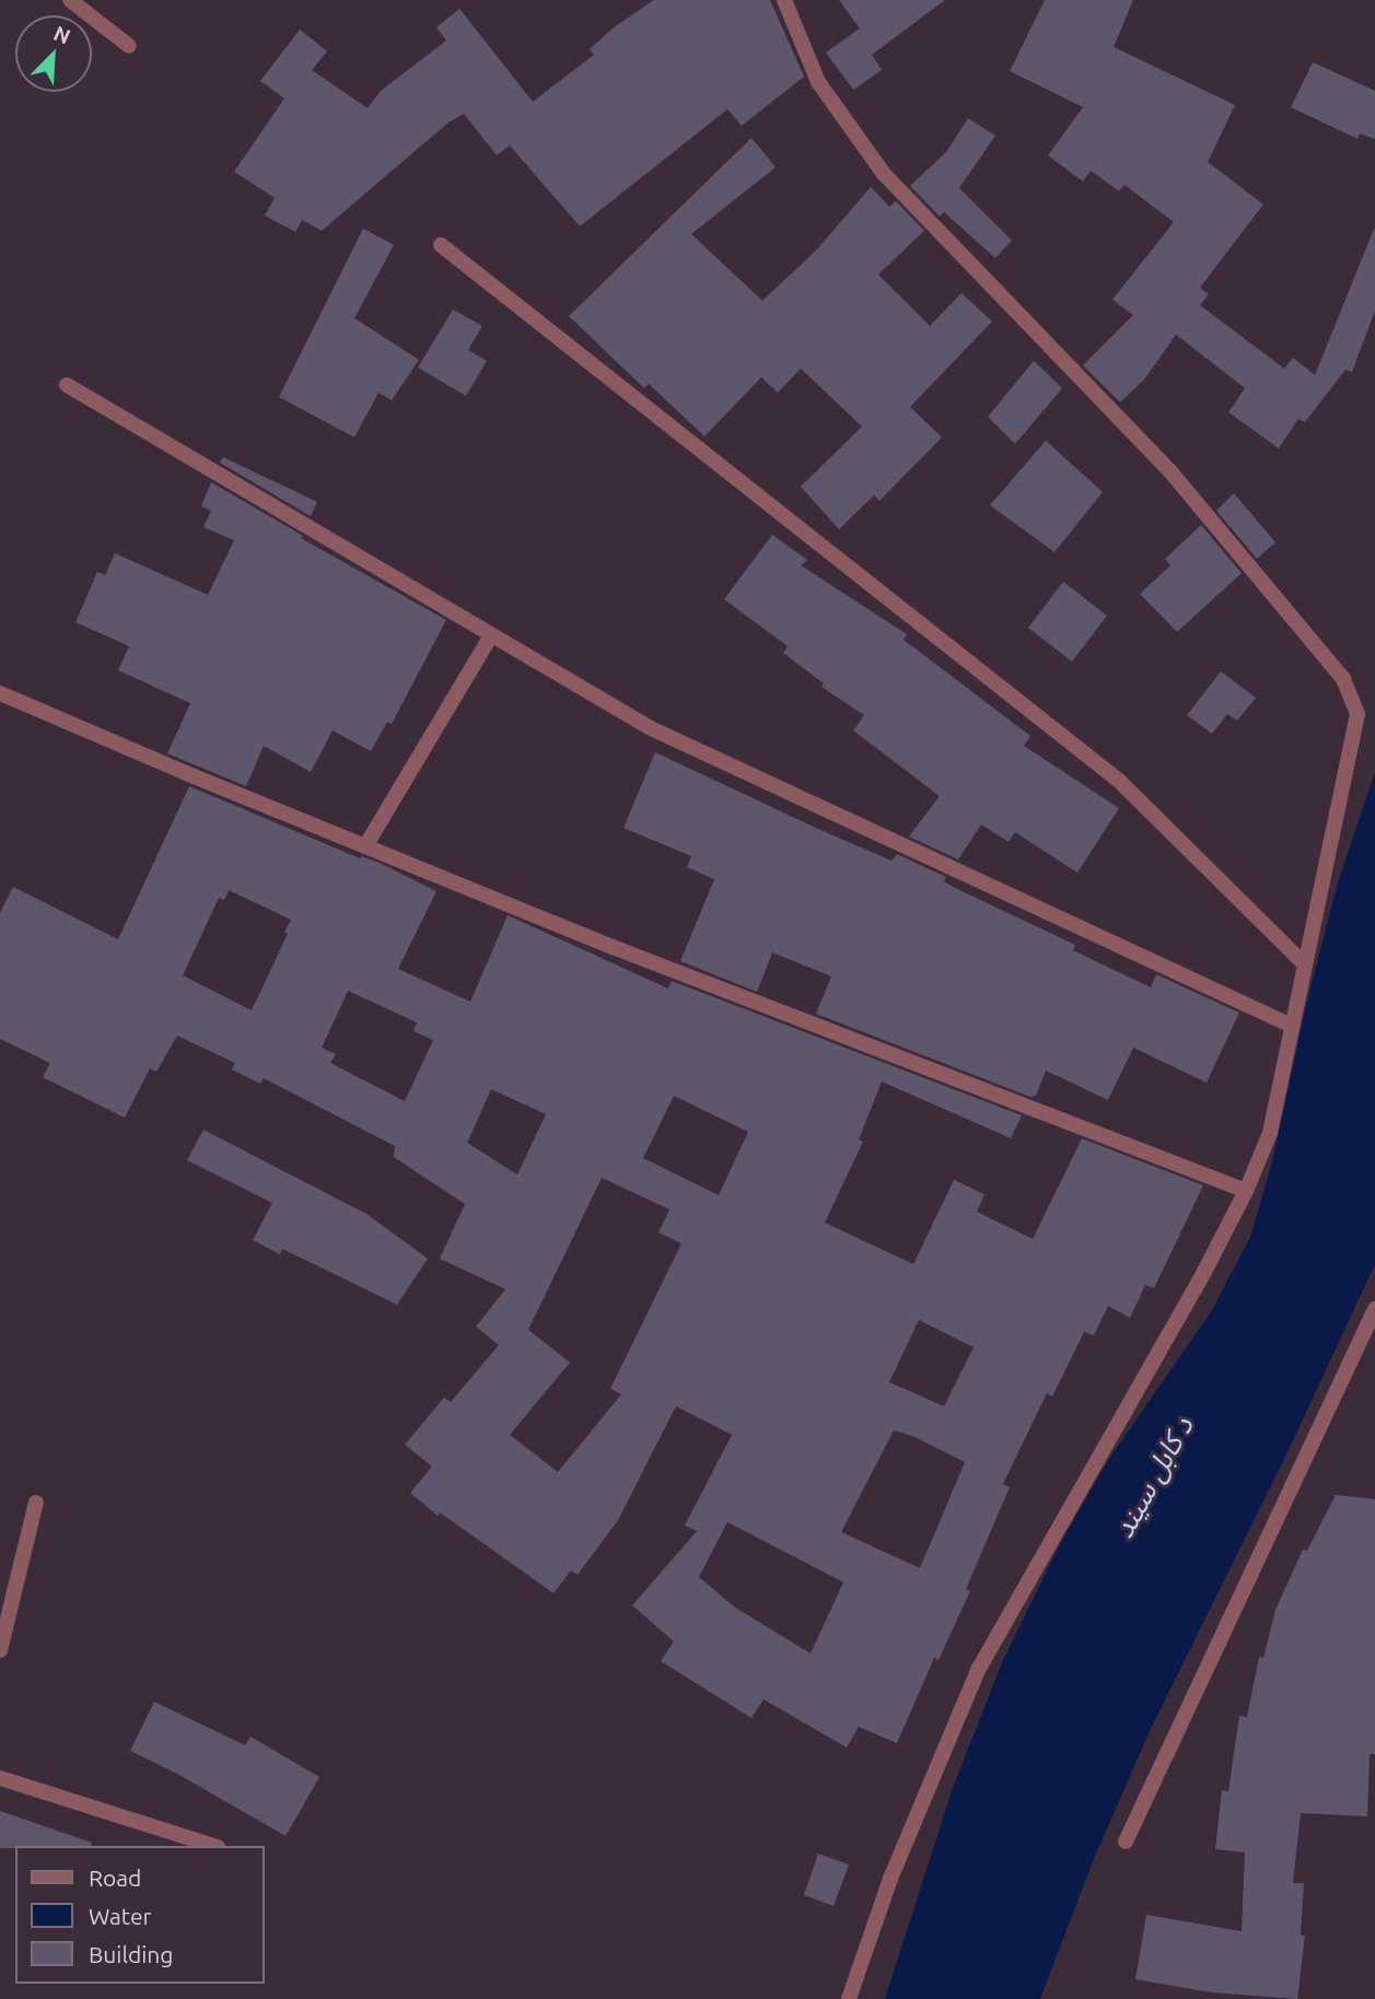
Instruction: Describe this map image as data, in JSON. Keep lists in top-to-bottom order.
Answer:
{
  "water": ["د کابل سيند"],
  "legend": ["Road", "Water", "Building"],
  "north": "top right"
}
